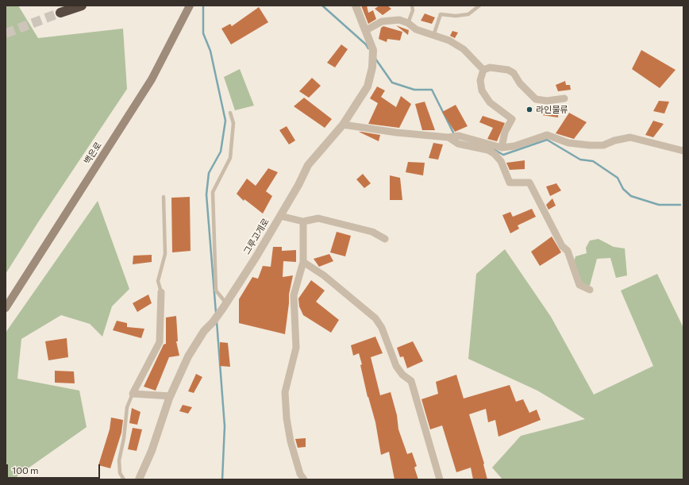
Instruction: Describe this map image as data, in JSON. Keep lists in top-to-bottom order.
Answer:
{
  "streets": {
    "main road": ["백은로"],
    "street": ["그루고개로"]
  },
  "places": ["라인물류"],
  "scale_bar": "100 m"
}
